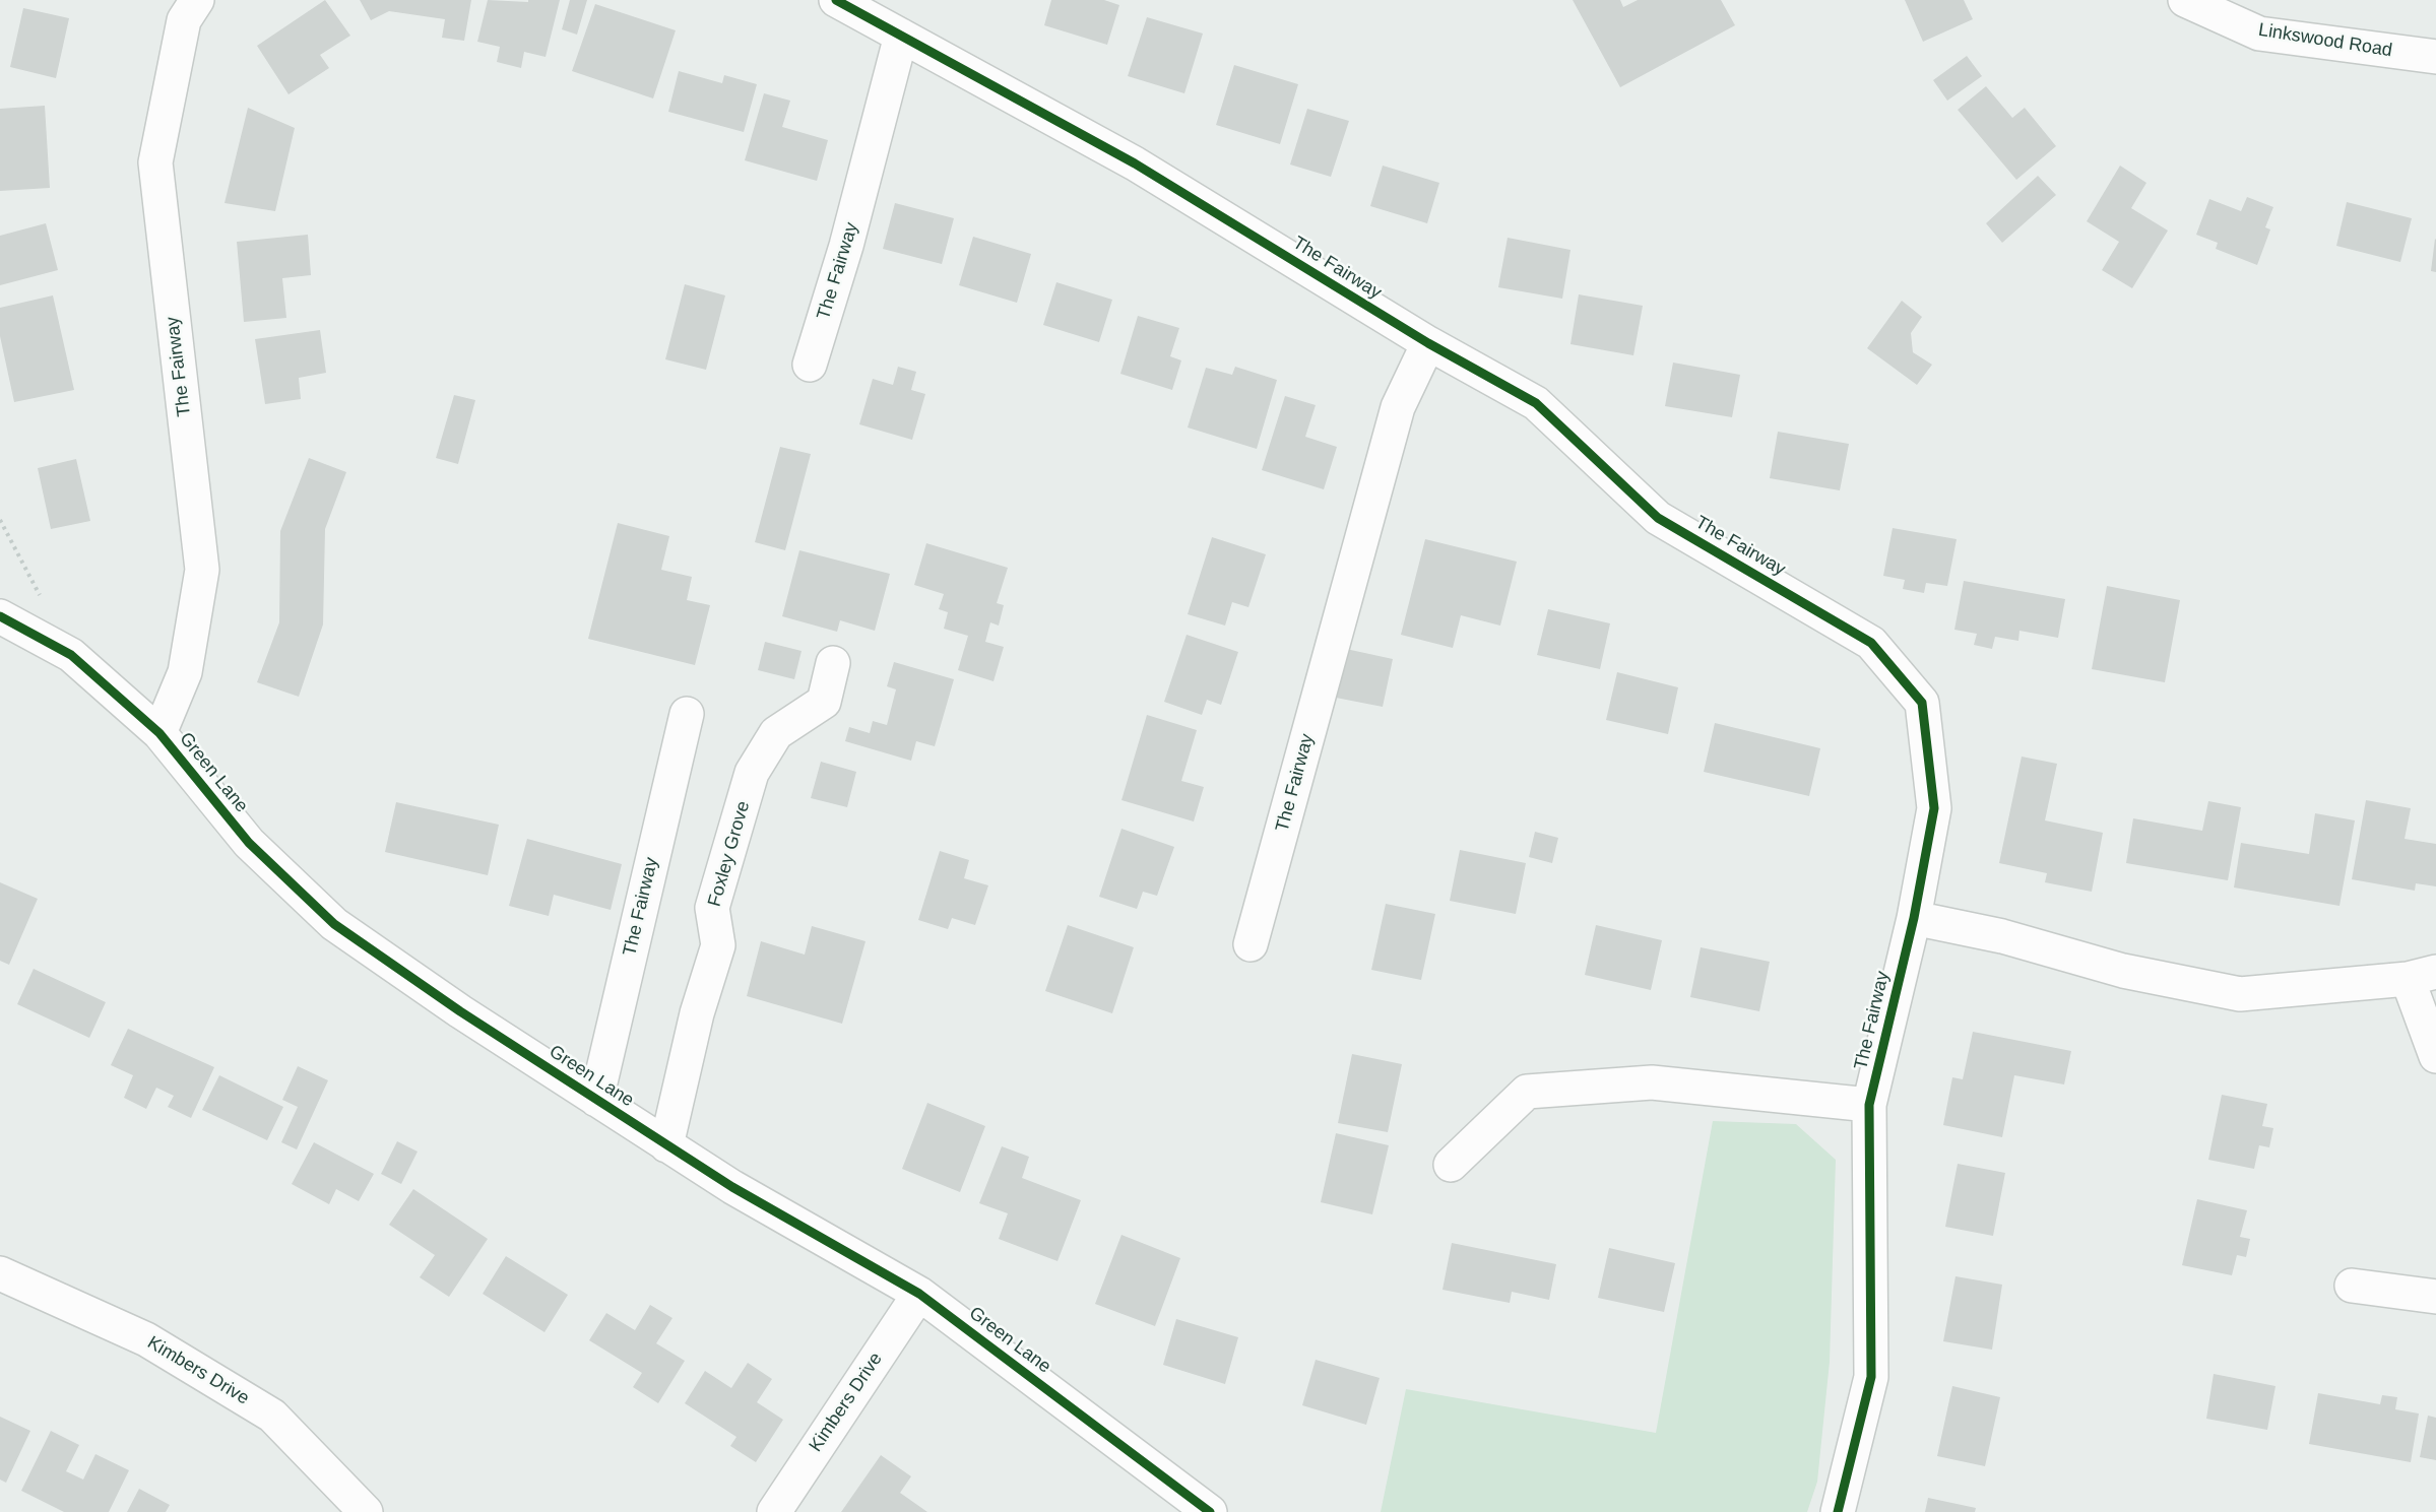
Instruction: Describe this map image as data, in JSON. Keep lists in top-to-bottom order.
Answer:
{
  "streets": {
    "street": [
      "Linkswood Road",
      "The Fairway",
      "Green Lane",
      "Foxley Grove",
      "Kimbers Drive"
    ]
  },
  "crossings": [
    ["The Fairway", "Green Lane"],
    ["Green Lane", "Foxley Grove"],
    ["Green Lane", "Kimbers Drive"]
  ]
}
